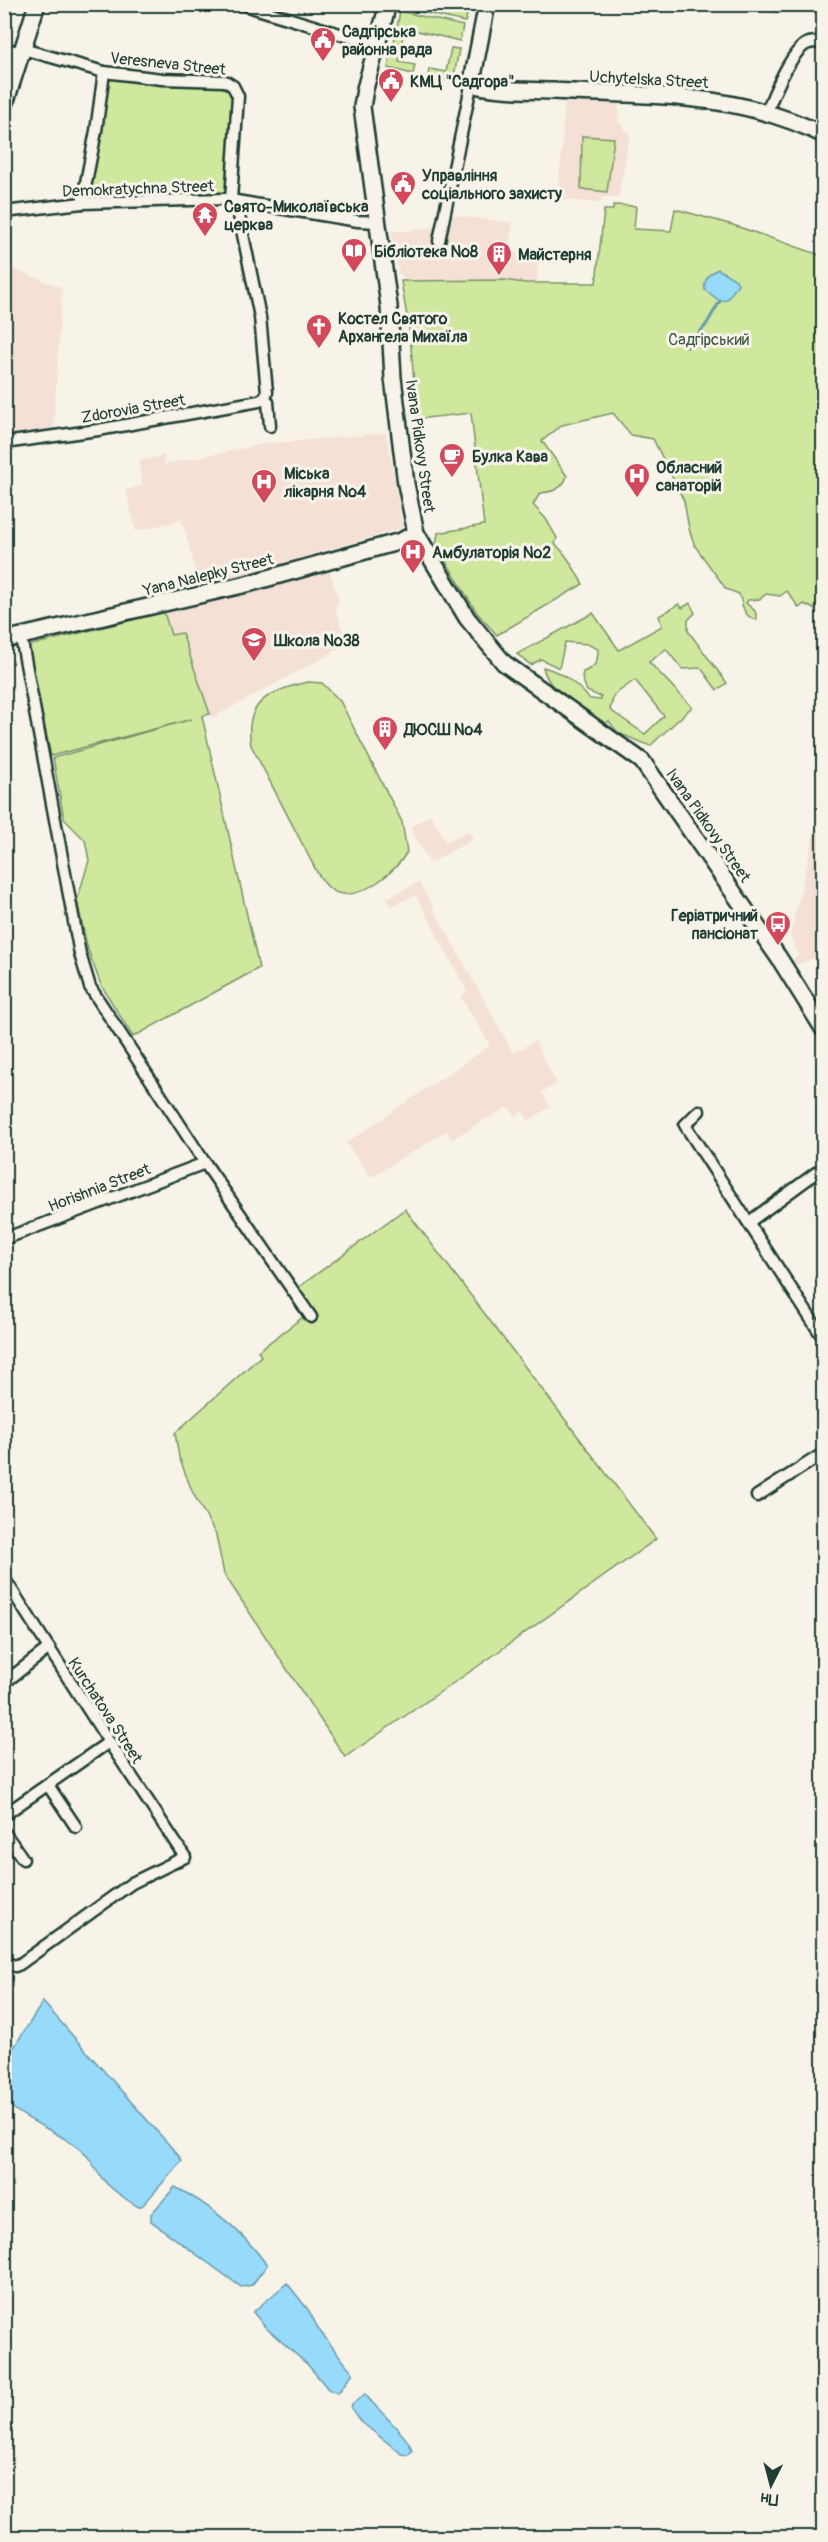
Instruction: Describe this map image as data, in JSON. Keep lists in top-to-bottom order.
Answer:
{
  "streets": {
    "street": [
      "Veresneva Street",
      "Uchytelska Street",
      "Demokratychna Street",
      "Zdorovia Street",
      "Ivana Pidkovy Street",
      "Yana Nalepky Street",
      "Horishnia Street",
      "Kurchatova Street"
    ]
  },
  "crossings": [
    ["Veresneva Street", "Demokratychna Street"],
    ["Demokratychna Street", "Ivana Pidkovy Street"],
    ["Ivana Pidkovy Street", "Yana Nalepky Street"]
  ],
  "parks": ["Садгірський"],
  "places": {
    "public building": ["Садгірська районна рада", "КМЦ \"Садгора\"", "Управління соціального захисту"],
    "temple": ["Свято-Миколаївська церква"],
    "library": ["Бібліотека №8"],
    "building": ["Майстерня", "ДЮСШ №4"],
    "church": ["Костел Святого Архангела Михаїла"],
    "cafe": ["Булка Кава"],
    "hospital": ["Обласний санаторій", "Міська лікарня №4", "Амбулаторія №2"],
    "school or university": ["Школа №38"],
    "bus stop": ["Геріатричний пансіонат"]
  },
  "north": "bottom"
}
